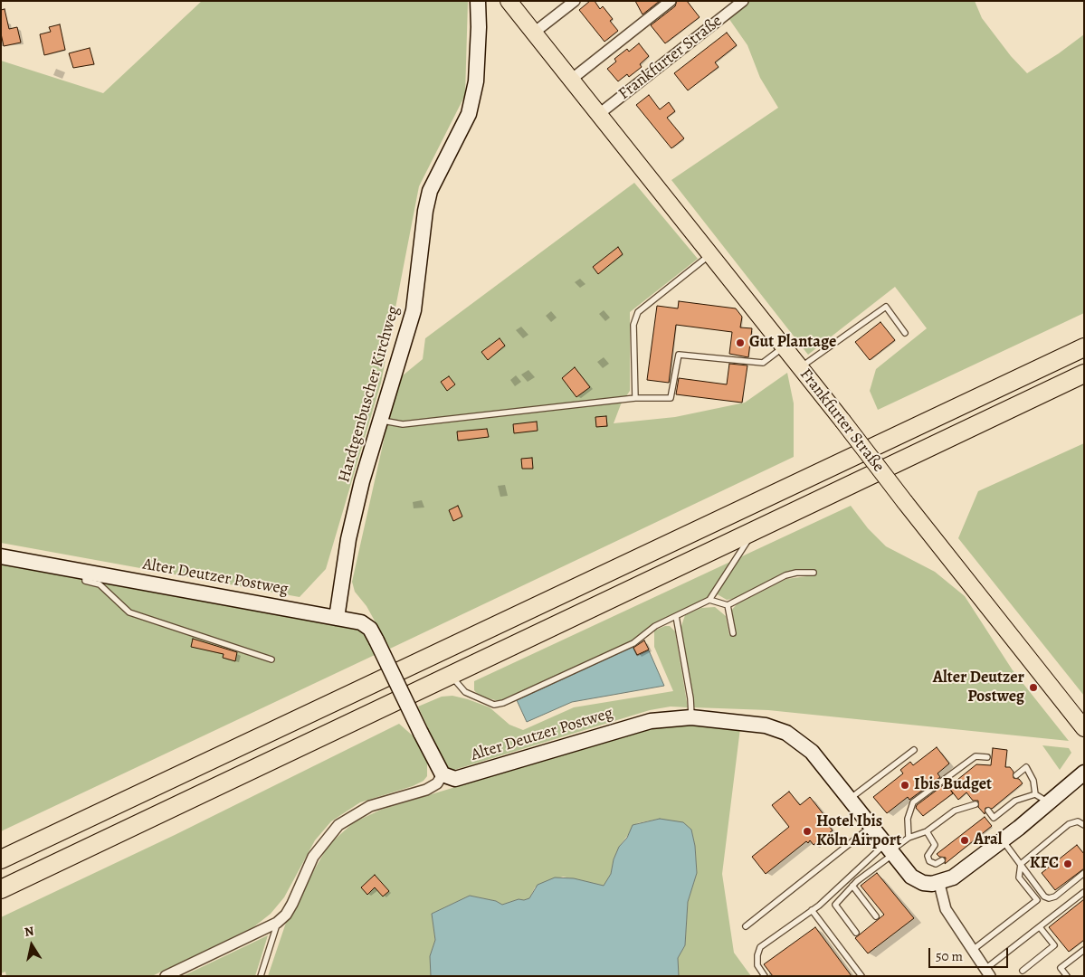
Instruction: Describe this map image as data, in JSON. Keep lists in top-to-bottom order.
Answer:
{
  "streets": {
    "main road": ["Frankfurter Straße"],
    "street": ["Hardtgenbuscher Kirchweg", "Alter Deutzer Postweg"]
  },
  "crossings": [
    ["Hardtgenbuscher Kirchweg", "Alter Deutzer Postweg"]
  ],
  "places": [
    "Gut Plantage",
    "Alter Deutzer Postweg",
    "Ibis Budget",
    "Hotel Ibis Köln Airport",
    "Aral",
    "KFC"
  ],
  "scale_bar": "50 m",
  "north": "top"
}
